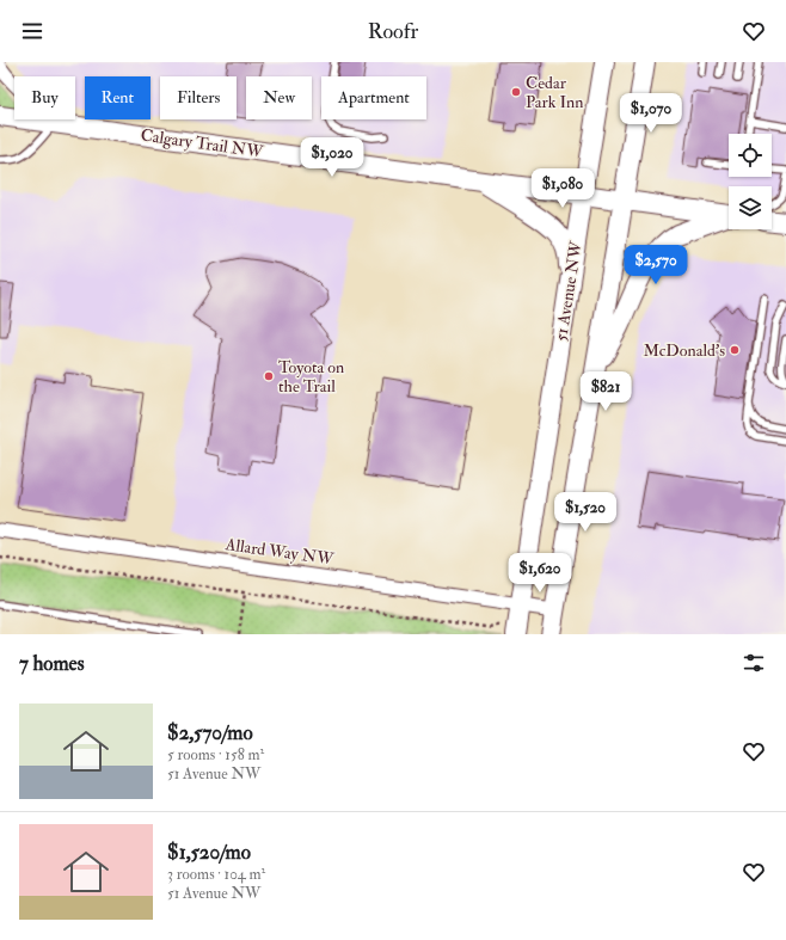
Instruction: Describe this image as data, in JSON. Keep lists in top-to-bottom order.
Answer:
{
  "streets": {
    "main road": ["Calgary Trail NW", "51 Avenue NW"],
    "street": ["Allard Way NW"]
  },
  "crossings": [
    ["Calgary Trail NW", "51 Avenue NW"],
    ["51 Avenue NW", "Allard Way NW"]
  ],
  "places": ["Cedar Park Inn", "McDonald's", "Toyota on the Trail"],
  "page": {
    "header": "Roofr",
    "chip": [
      "Buy",
      "Rent",
      "Filters",
      "New",
      "Apartment"
    ],
    "price": [
      "$1,070",
      "$1,020",
      "$1,080",
      "$2,570",
      "$821",
      "$1,520",
      "$1,620"
    ],
    "heading": "7 homes",
    "list": [
      {
        "name": "$2,570/mo",
        "note": "5 rooms · 158 m² · 51 Avenue NW"
      },
      {
        "name": "$1,520/mo",
        "note": "3 rooms · 104 m² · 51 Avenue NW"
      }
    ]
  }
}
